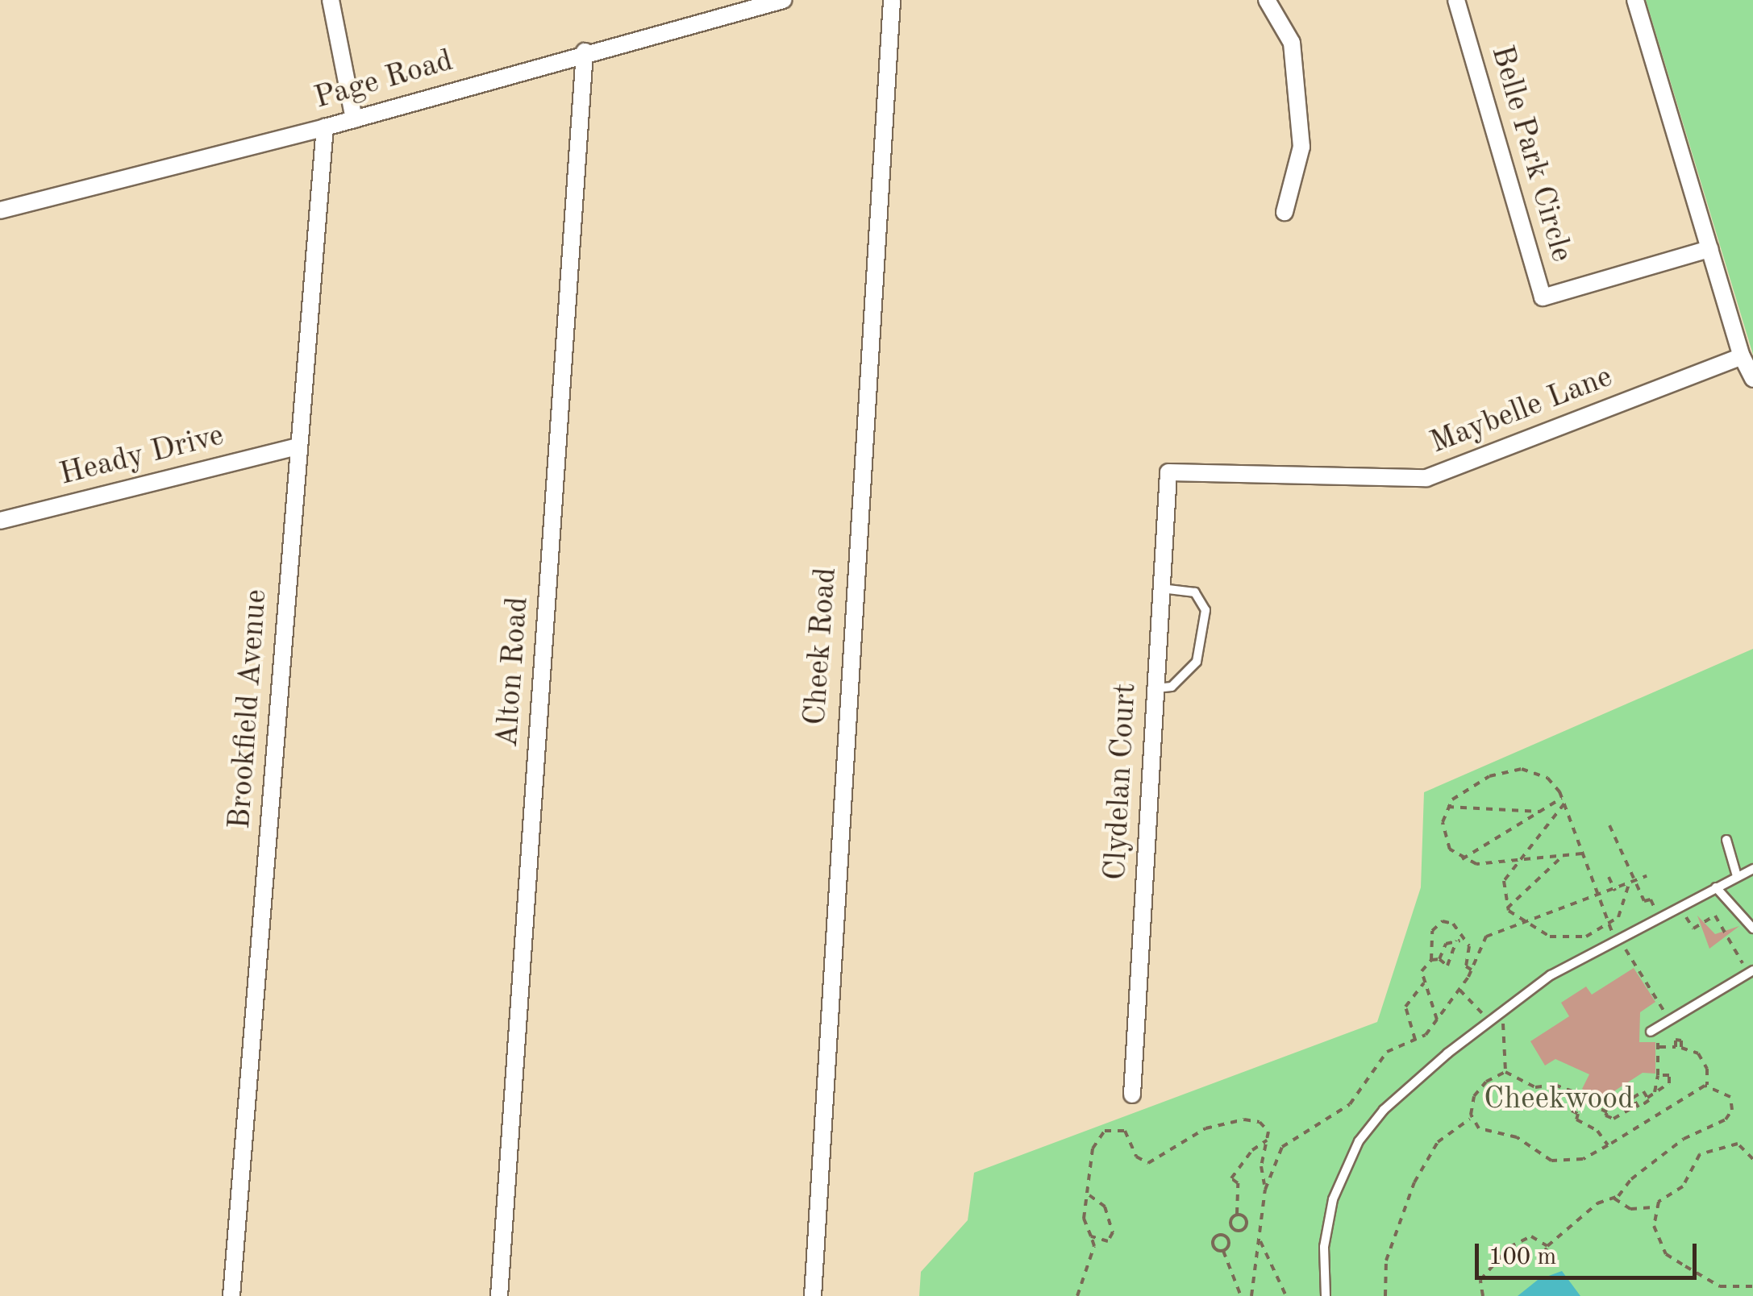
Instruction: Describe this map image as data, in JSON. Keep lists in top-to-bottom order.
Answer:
{
  "streets": {
    "street": [
      "Page Road",
      "Belle Park Circle",
      "Maybelle Lane",
      "Heady Drive",
      "Cheek Road",
      "Alton Road",
      "Brookfield Avenue",
      "Clydelan Court"
    ]
  },
  "crossings": [
    ["Page Road", "Alton Road"],
    ["Page Road", "Brookfield Avenue"],
    ["Maybelle Lane", "Clydelan Court"],
    ["Heady Drive", "Brookfield Avenue"]
  ],
  "parks": ["Cheekwood"],
  "scale_bar": "100 m"
}
